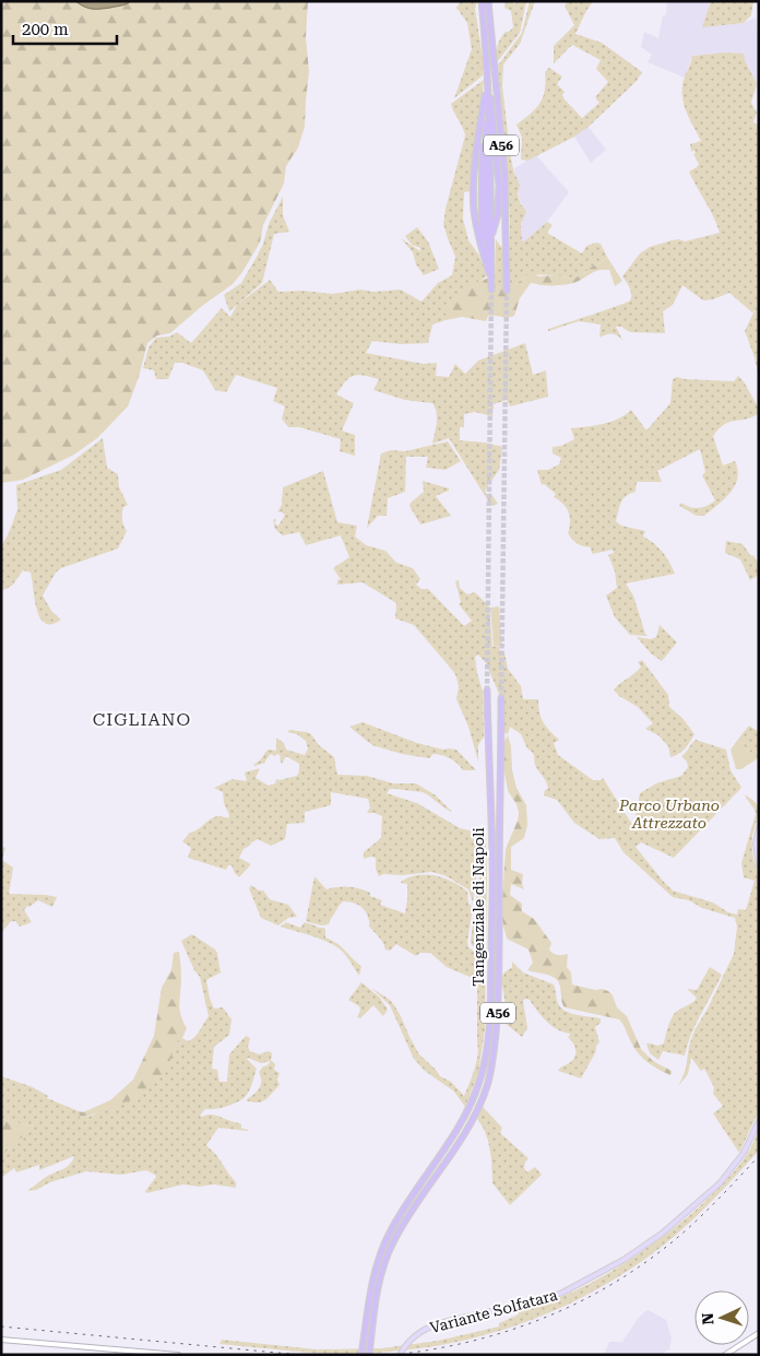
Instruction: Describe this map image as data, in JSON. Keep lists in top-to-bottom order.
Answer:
{
  "streets": {
    "highway": ["A56", "Tangenziale di Napoli"],
    "main road": ["Variante Solfatara"]
  },
  "districts": ["CIGLIANO"],
  "parks": ["Parco Urbano Attrezzato"],
  "scale_bar": "200 m",
  "north": "left"
}
